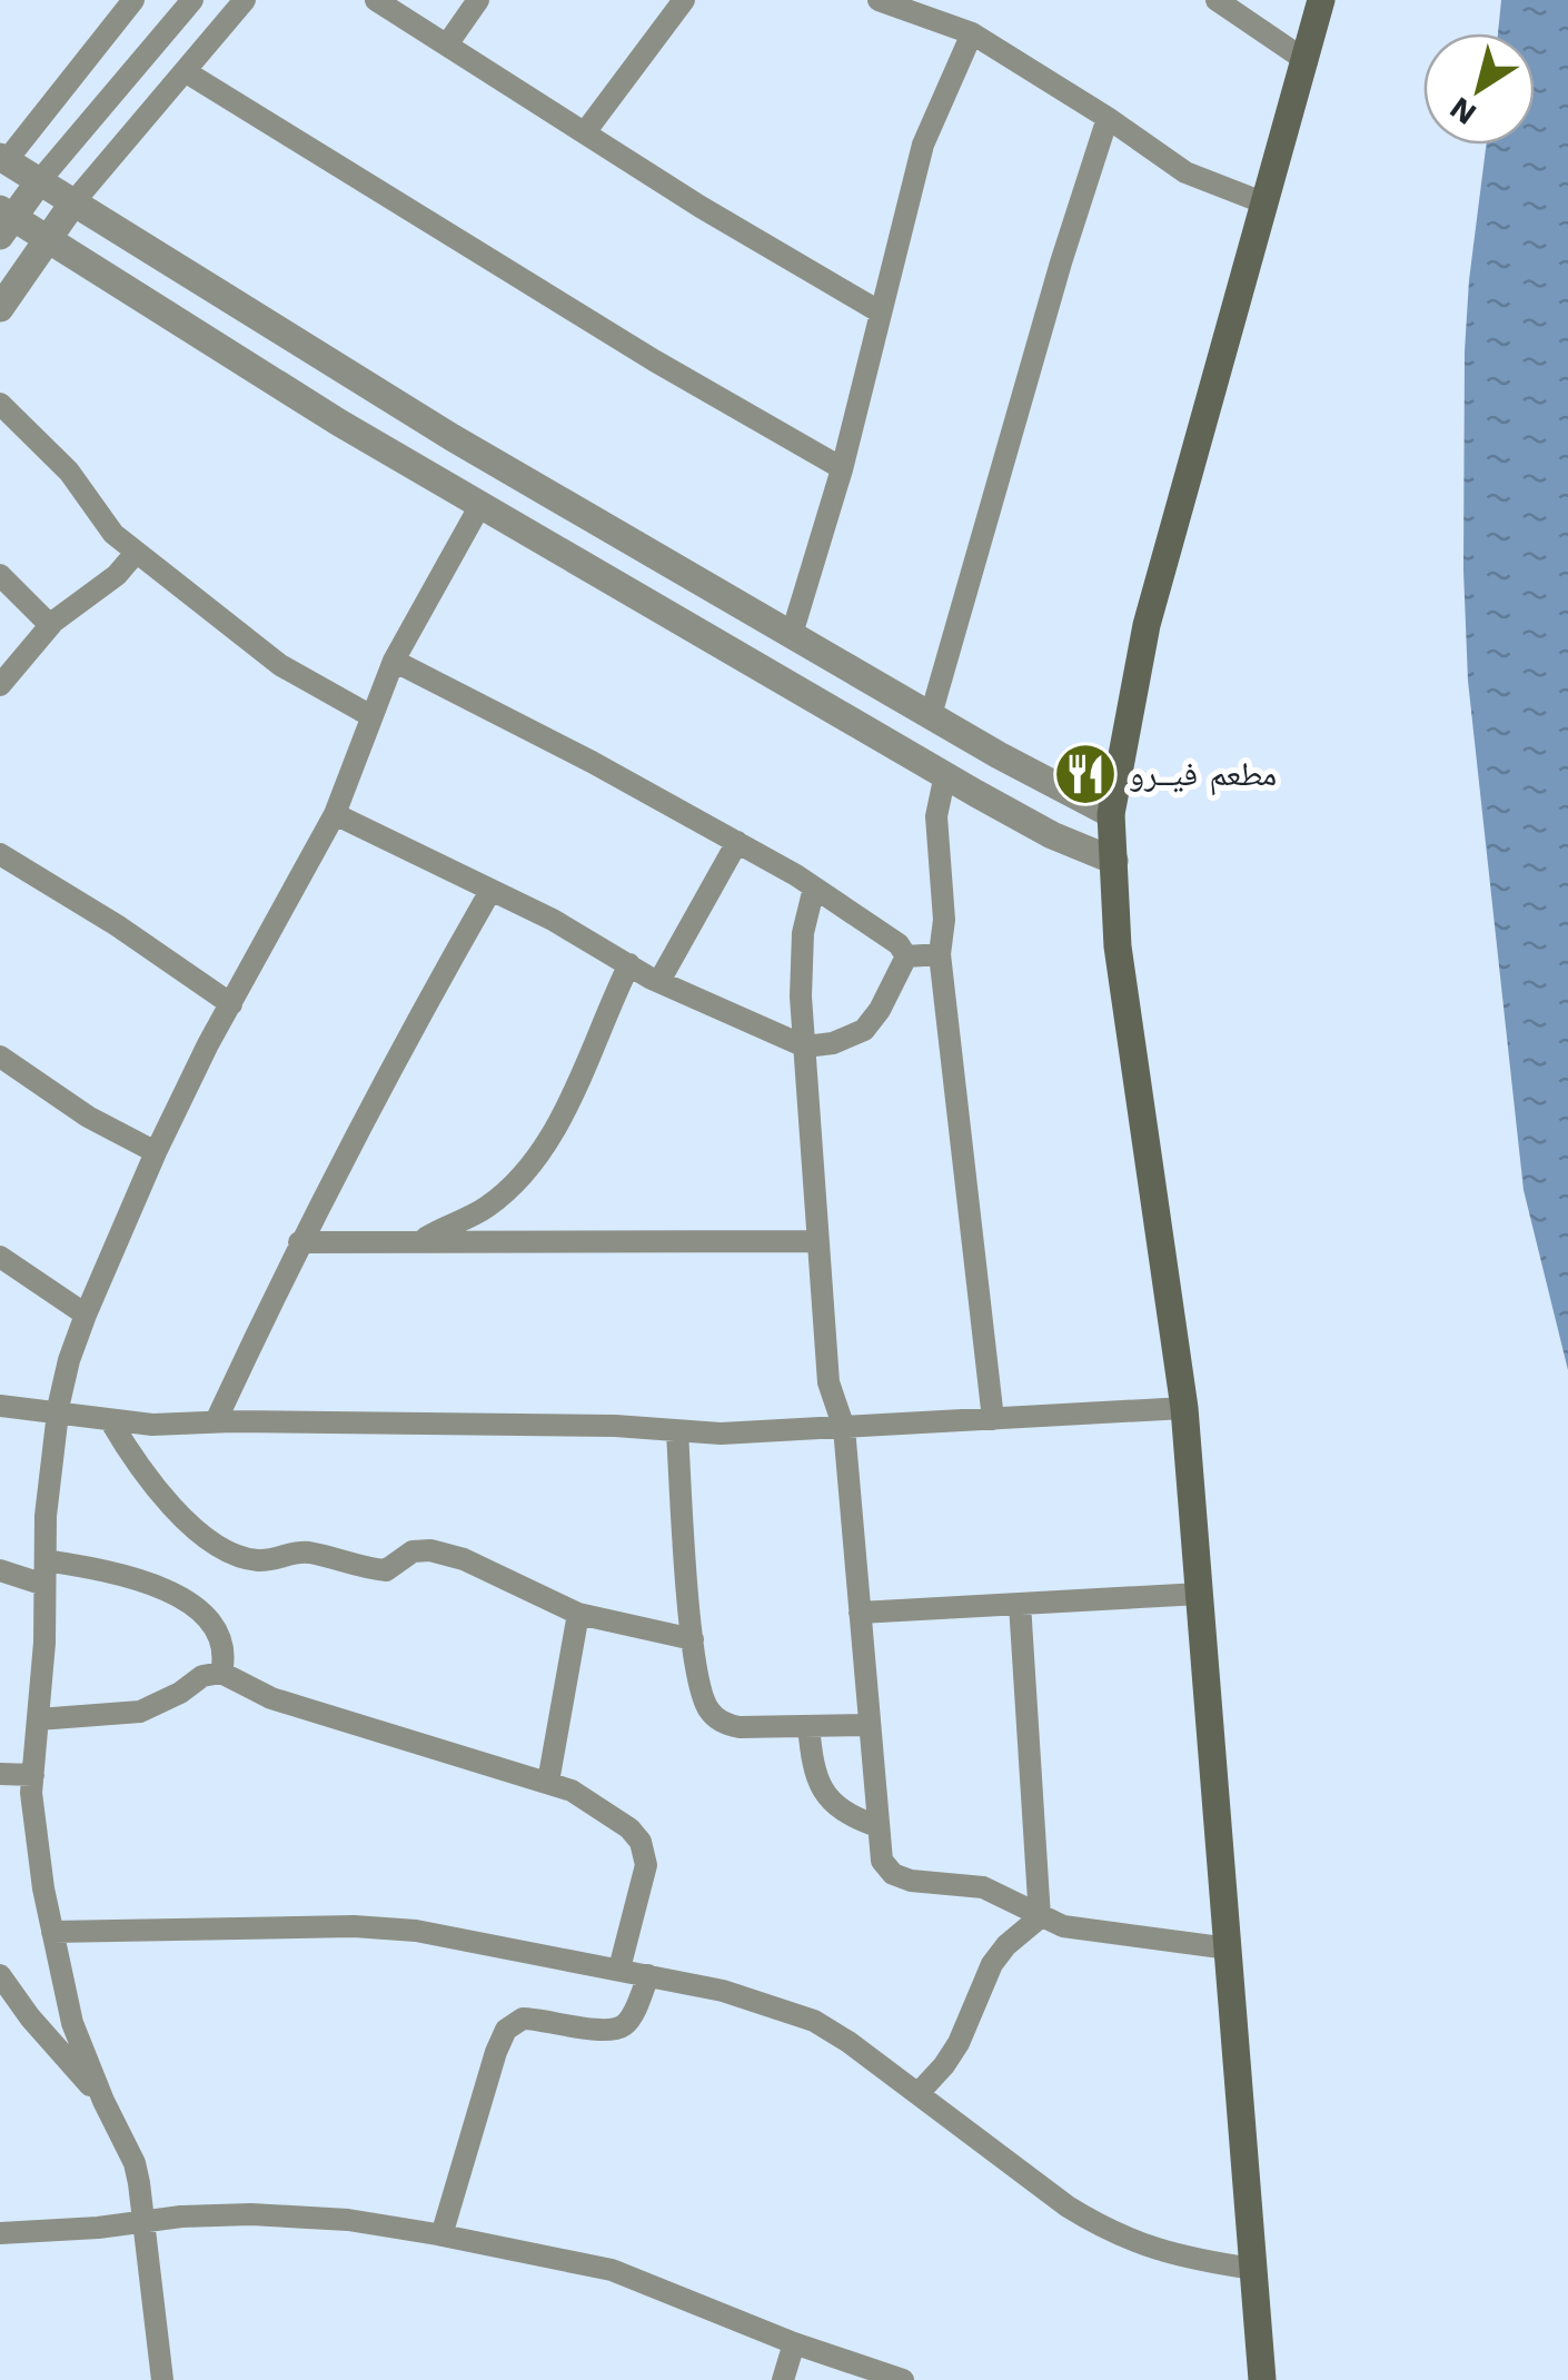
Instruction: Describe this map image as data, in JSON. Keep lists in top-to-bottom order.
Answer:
{
  "places": {
    "restaurant": ["مطعم فيــرو"]
  },
  "north": "bottom left"
}
